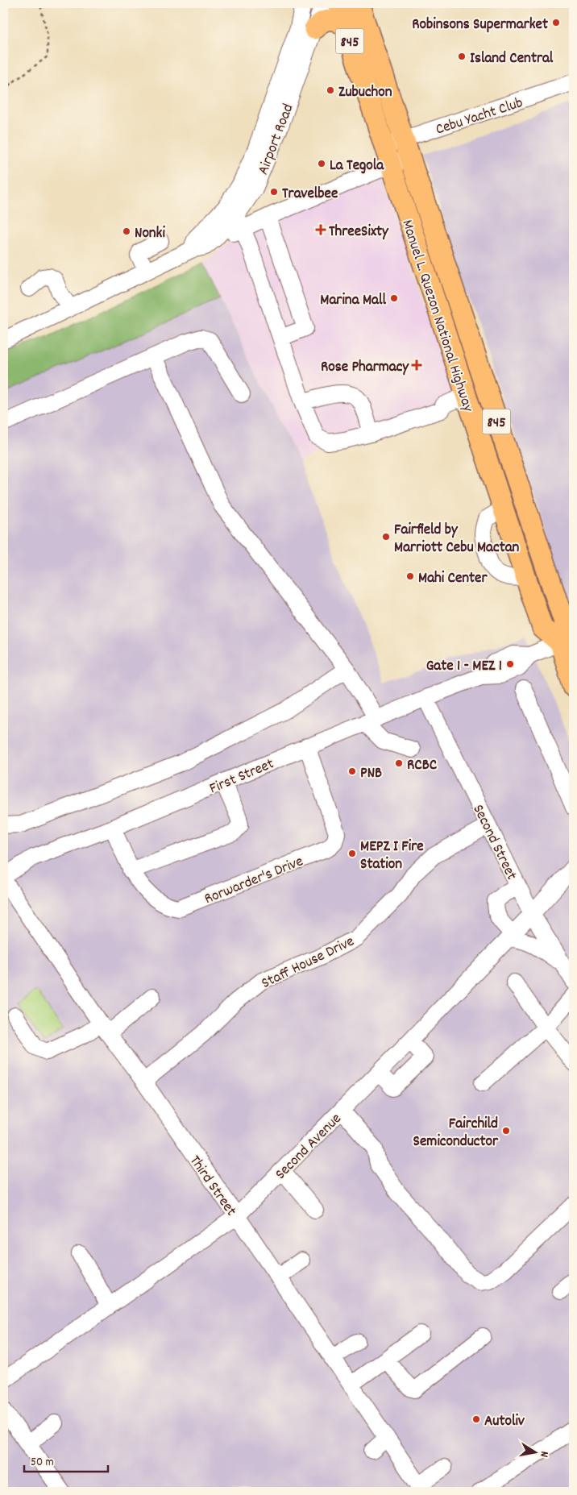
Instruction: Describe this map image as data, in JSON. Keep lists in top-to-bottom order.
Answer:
{
  "streets": {
    "main road": ["845", "Manuel L. Quezon National Highway"],
    "street": [
      "Cebu Yacht Club",
      "Airport Road",
      "First Street",
      "Second Street",
      "Rorwarder's Drive",
      "Staff House Drive",
      "Second Avenue",
      "Third Street"
    ]
  },
  "crossings": [
    ["Cebu Yacht Club", "Manuel L. Quezon National Highway"],
    ["Manuel L. Quezon National Highway", "First Street"],
    ["First Street", "Second Street"],
    ["First Street", "Rorwarder's Drive"],
    ["First Street", "Third Street"],
    ["Second Street", "Staff House Drive"],
    ["Second Street", "Second Avenue"],
    ["Staff House Drive", "Third Street"],
    ["Second Avenue", "Third Street"]
  ],
  "places": {
    "other": [
      "Robinsons Supermarket",
      "Island Central",
      "Zubuchon",
      "La Tegola",
      "Travelbee",
      "Nonki",
      "Marina Mall",
      "Fairfield by Marriott Cebu Mactan",
      "Mahi Center",
      "Gate 1 - MEZ 1",
      "RCBC",
      "PNB",
      "MEPZ I Fire Station",
      "Fairchild Semiconductor",
      "Autoliv"
    ],
    "health": ["ThreeSixty", "Rose Pharmacy"]
  },
  "scale_bar": "50 m",
  "north": "right"
}
